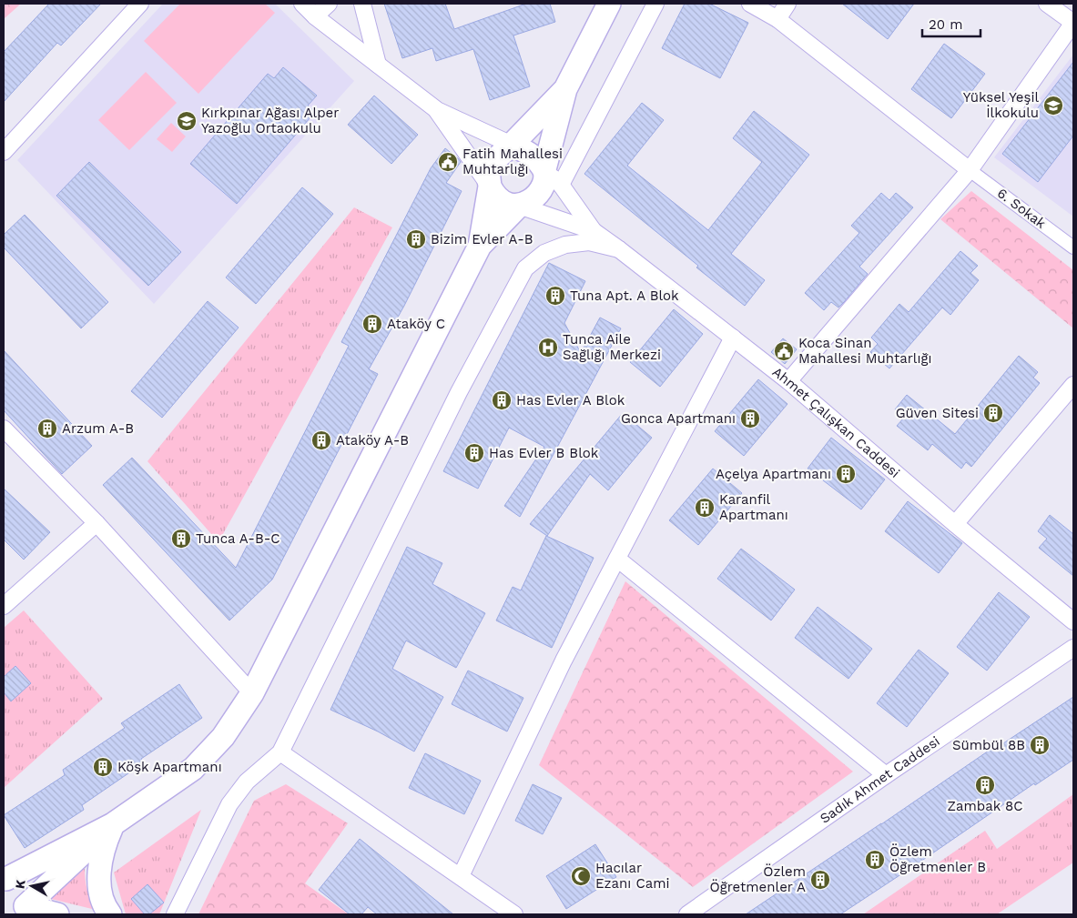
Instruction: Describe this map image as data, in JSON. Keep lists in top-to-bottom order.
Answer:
{
  "streets": {
    "street": ["6. Sokak", "Ahmet Çalışkan Caddesi", "Sadık Ahmet Caddesi"]
  },
  "places": {
    "school or university": ["Yüksel Yeşil İlkokulu", "Kırkpınar Ağası Alper Yazoğlu Ortaokulu"],
    "public building": ["Fatih Mahallesi Muhtarlığı", "Koca Sinan Mahallesi Muhtarlığı"],
    "building": [
      "Bizim Evler A-B",
      "Tuna Apt. A Blok",
      "Ataköy C",
      "Has Evler A Blok",
      "Güven Sitesi",
      "Gonca Apartmanı",
      "Arzum A-B",
      "Ataköy A-B",
      "Has Evler B Blok",
      "Açelya Apartmanı",
      "Karanfil Apartmanı",
      "Tunca A-B-C",
      "Sümbül 8B",
      "Köşk Apartmanı",
      "Zambak 8C",
      "Özlem Öğretmenler B",
      "Özlem Öğretmenler A"
    ],
    "hospital": ["Tunca Aile Sağlığı Merkezi"],
    "mosque": ["Hacılar Ezanı Cami"]
  },
  "scale_bar": "20 m",
  "north": "left"
}
